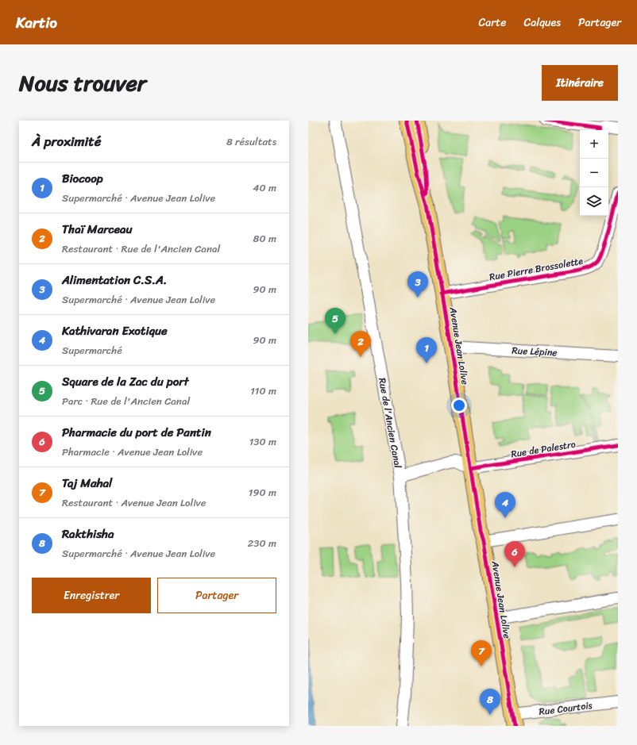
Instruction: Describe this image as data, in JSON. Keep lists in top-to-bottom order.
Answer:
{
  "streets": {
    "main road": ["Avenue Jean Lolive"],
    "street": [
      "Rue Pierre Brossolette",
      "Rue Lépine",
      "Rue de l'Ancien Canal",
      "Rue de Palestro",
      "Rue Courtois"
    ]
  },
  "crossings": [
    ["Rue Pierre Brossolette", "Avenue Jean Lolive"],
    ["Avenue Jean Lolive", "Rue Lépine"],
    ["Avenue Jean Lolive", "Rue de Palestro"],
    ["Avenue Jean Lolive", "Rue Courtois"]
  ],
  "page": {
    "header": "Kartio",
    "nav": ["Carte", "Calques", "Partager"],
    "title": "Nous trouver",
    "buttons": [
      "Itinéraire",
      ["Enregistrer", "Partager"]
    ],
    "heading": ["À proximité", "8 résultats"],
    "map_buttons": ["+", "−"],
    "list": [
      {
        "mark": "1",
        "name": "Biocoop",
        "note": "Supermarché · Avenue Jean Lolive",
        "value": "40 m"
      },
      {
        "mark": "2",
        "name": "Thaï Marceau",
        "note": "Restaurant · Rue de l'Ancien Canal",
        "value": "80 m"
      },
      {
        "mark": "3",
        "name": "Alimentation C.S.A.",
        "note": "Supermarché · Avenue Jean Lolive",
        "value": "90 m"
      },
      {
        "mark": "4",
        "name": "Kathivaran Exotique",
        "note": "Supermarché",
        "value": "90 m"
      },
      {
        "mark": "5",
        "name": "Square de la Zac du port",
        "note": "Parc · Rue de l'Ancien Canal",
        "value": "110 m"
      },
      {
        "mark": "6",
        "name": "Pharmacie du port de Pantin",
        "note": "Pharmacie · Avenue Jean Lolive",
        "value": "130 m"
      },
      {
        "mark": "7",
        "name": "Taj Mahal",
        "note": "Restaurant · Avenue Jean Lolive",
        "value": "190 m"
      },
      {
        "mark": "8",
        "name": "Rakthisha",
        "note": "Supermarché · Avenue Jean Lolive",
        "value": "230 m"
      }
    ],
    "pins": [
      "3",
      "5",
      "2",
      "1",
      "4",
      "6",
      "7",
      "8"
    ]
  }
}
